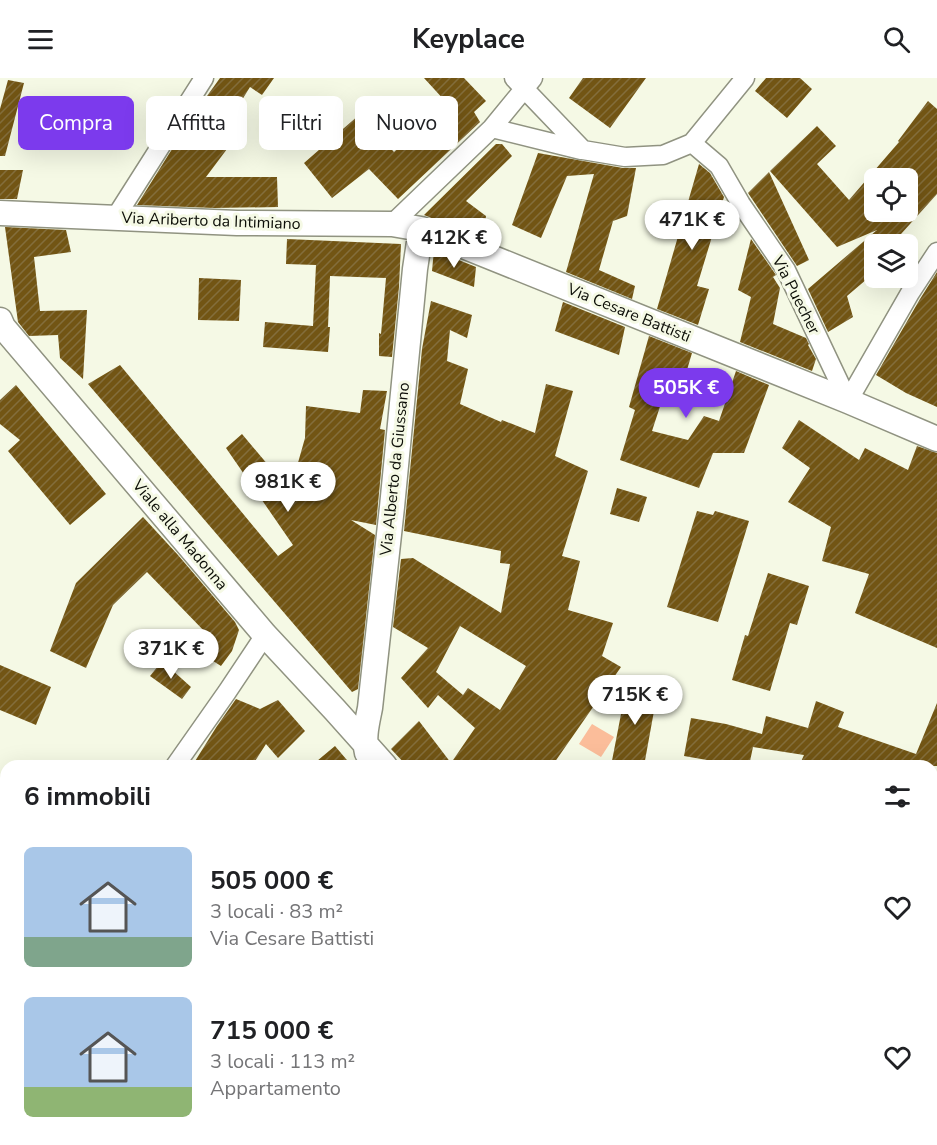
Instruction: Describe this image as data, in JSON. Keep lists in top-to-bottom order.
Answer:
{
  "streets": {
    "street": [
      "Via Ariberto da Intimiano",
      "Via Puecher",
      "Via Cesare Battisti",
      "Via Alberto da Giussano",
      "Viale alla Madonna"
    ]
  },
  "crossings": [
    ["Via Ariberto da Intimiano", "Via Cesare Battisti"],
    ["Via Ariberto da Intimiano", "Via Alberto da Giussano"],
    ["Via Puecher", "Via Cesare Battisti"],
    ["Via Cesare Battisti", "Via Alberto da Giussano"],
    ["Via Alberto da Giussano", "Viale alla Madonna"]
  ],
  "page": {
    "header": "Keyplace",
    "chip": [
      "Compra",
      "Affitta",
      "Filtri",
      "Nuovo"
    ],
    "price": [
      "471K €",
      "412K €",
      "505K €",
      "981K €",
      "371K €",
      "715K €"
    ],
    "heading": "6 immobili",
    "list": [
      {
        "name": "505 000 €",
        "note": "3 locali · 83 m² · Via Cesare Battisti"
      },
      {
        "name": "715 000 €",
        "note": "3 locali · 113 m² · Appartamento"
      }
    ]
  }
}
